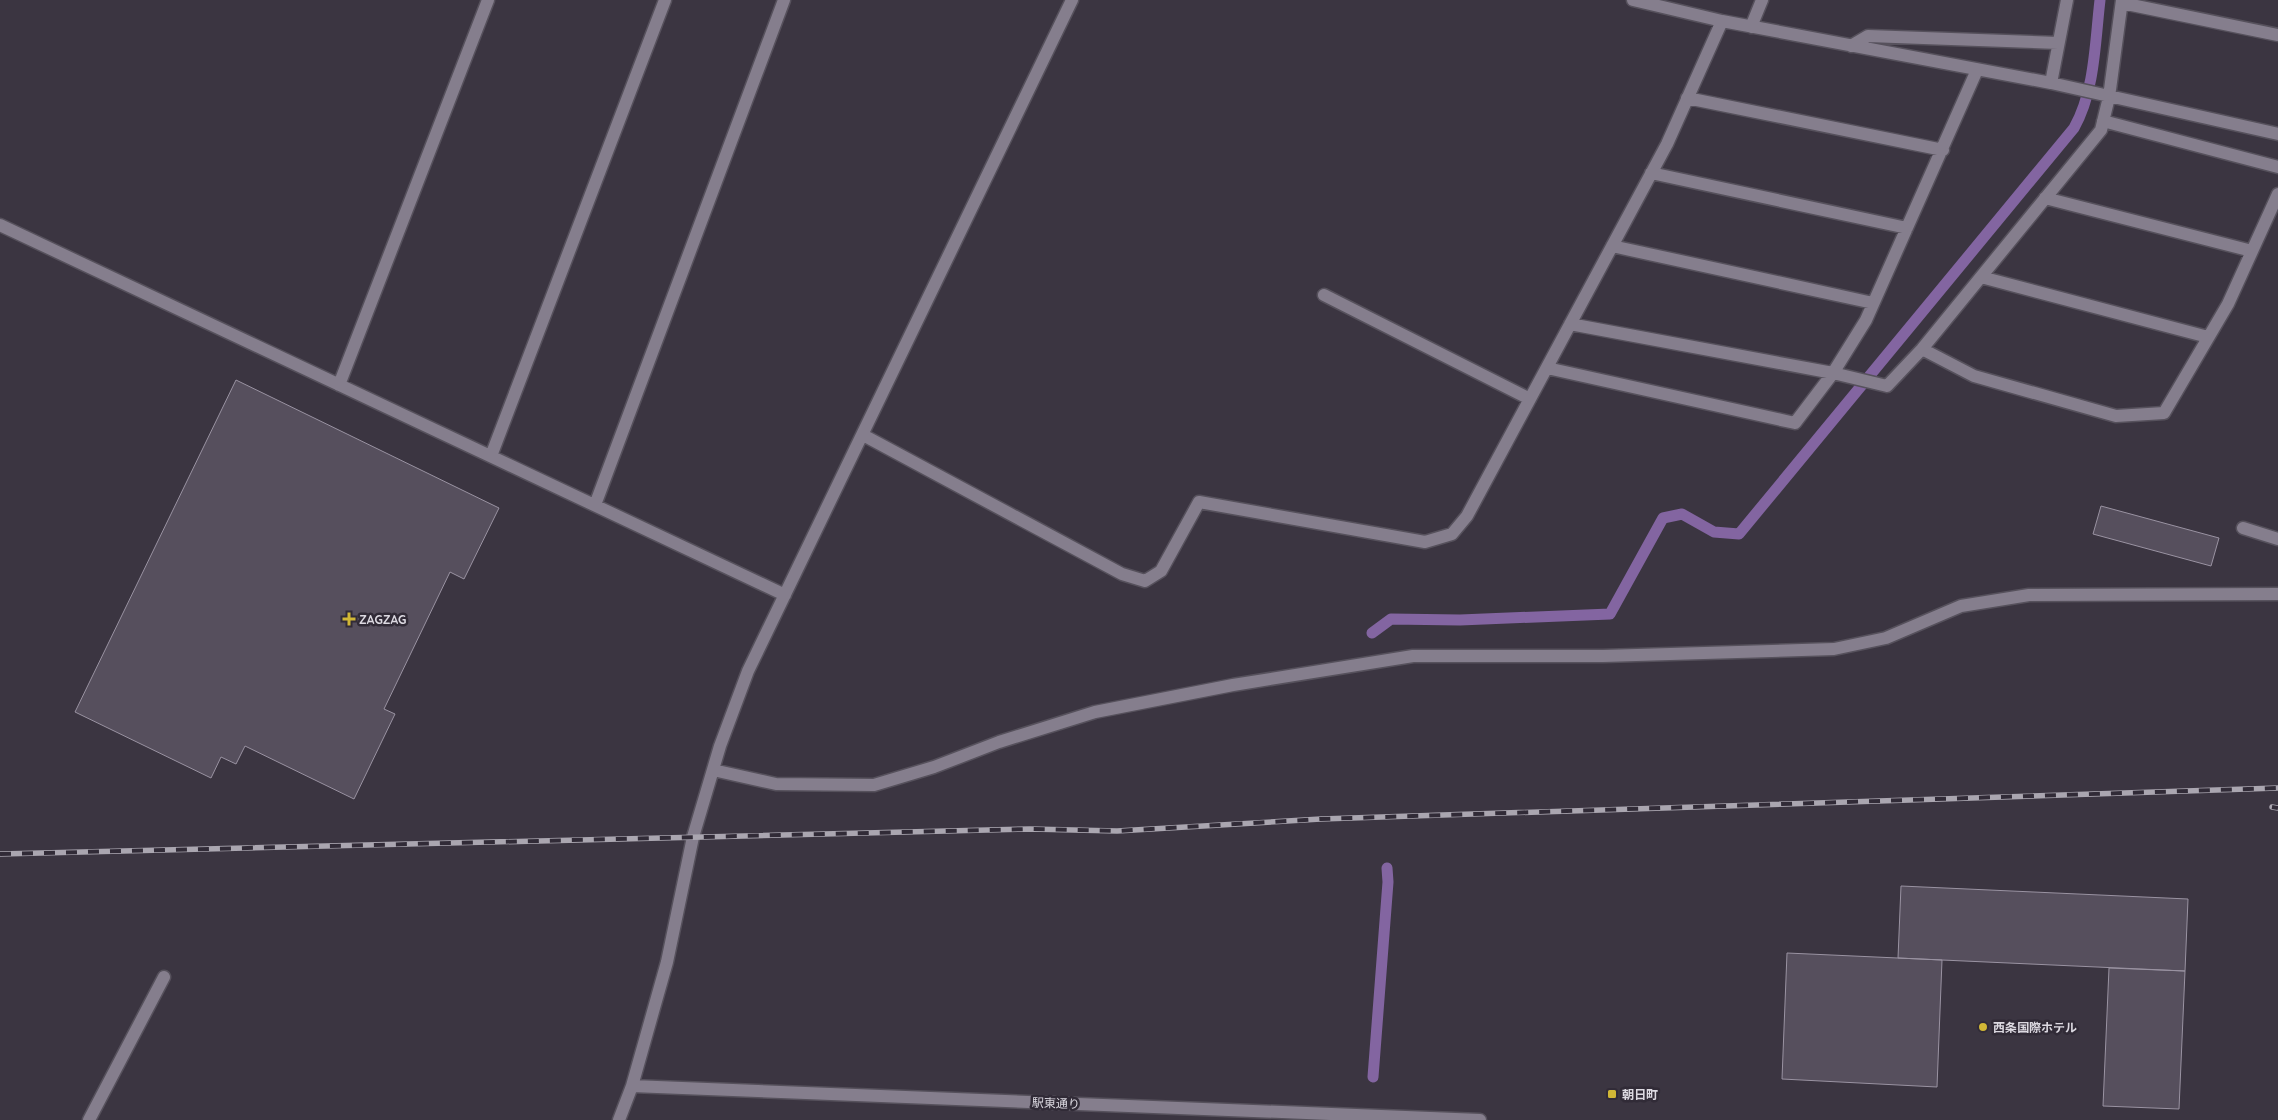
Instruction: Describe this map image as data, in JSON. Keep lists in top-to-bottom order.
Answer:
{
  "streets": {
    "street": ["駅東通り"]
  },
  "places": {
    "health": ["ZAGZAG"],
    "other": ["西条国際ホテル"],
    "transit": ["朝日町"]
  }
}
